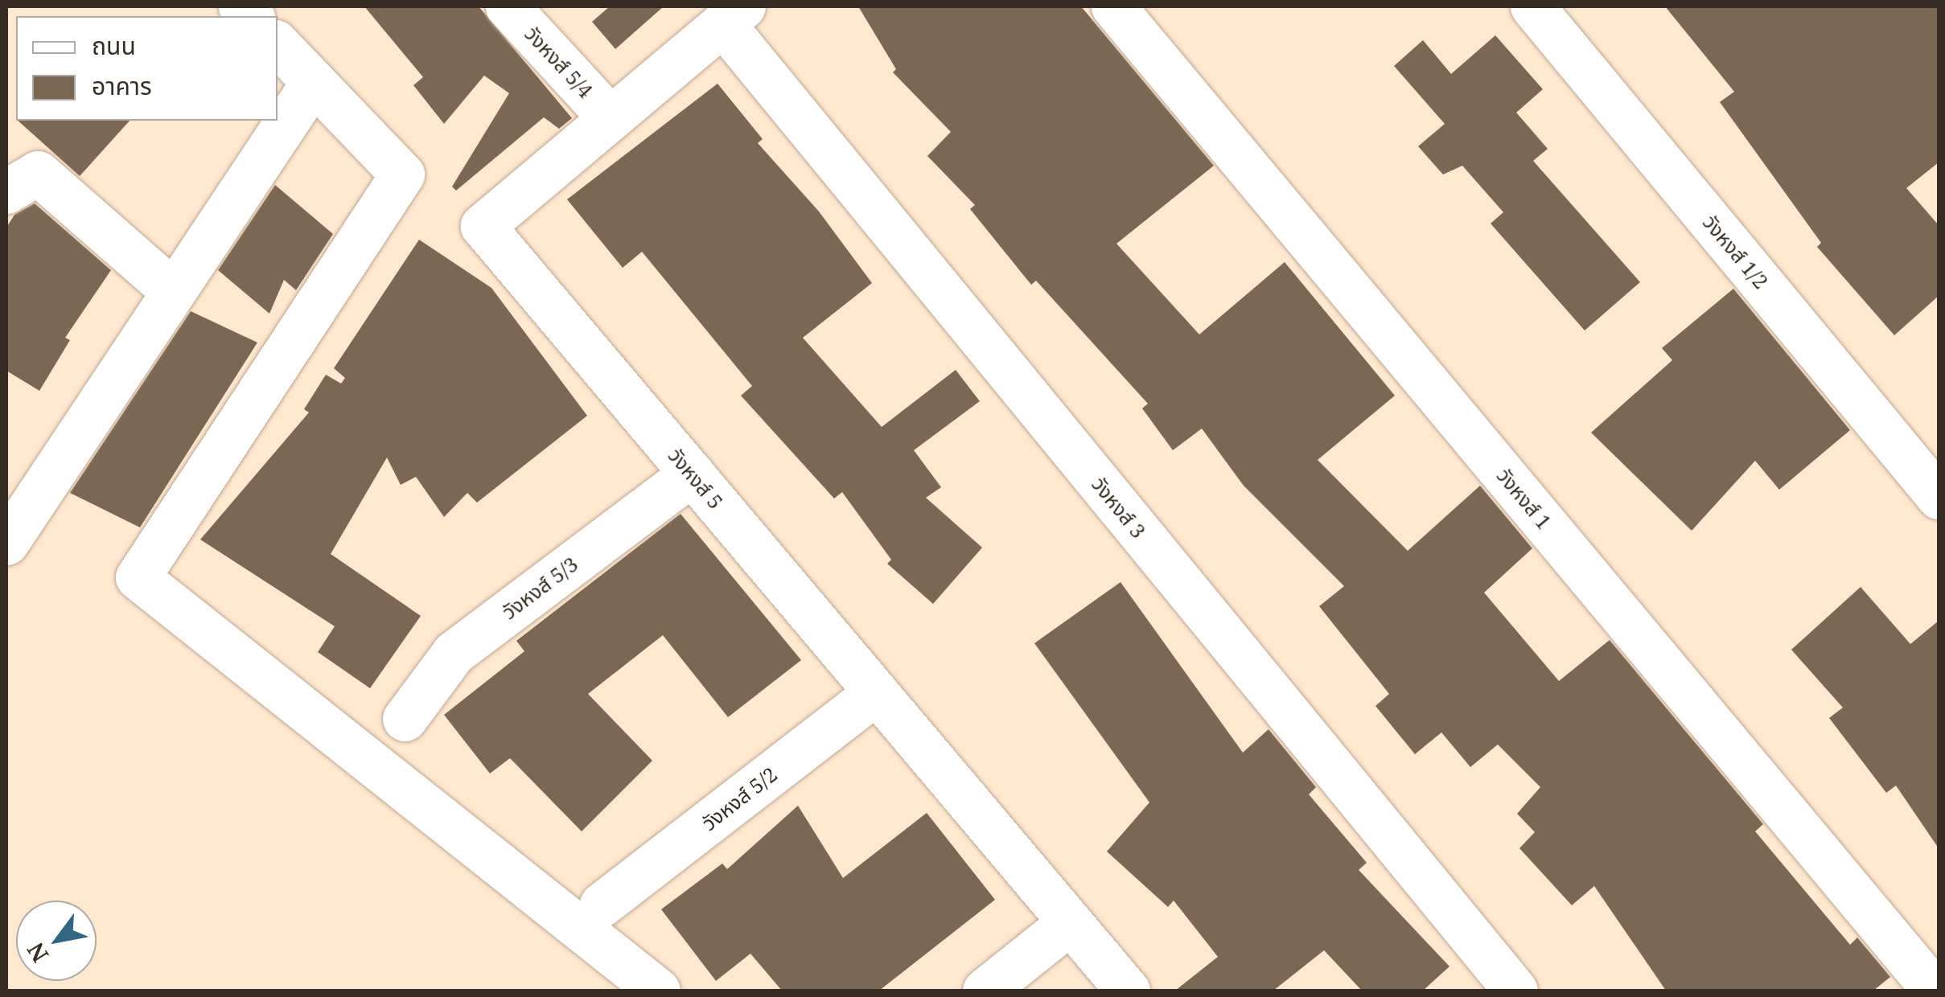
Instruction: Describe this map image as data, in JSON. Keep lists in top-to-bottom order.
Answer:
{
  "streets": {
    "street": [
      "วังหงส์ 5/4",
      "วังหงส์ 1/2",
      "วังหงส์ 5",
      "วังหงส์ 1",
      "วังหงส์ 3",
      "วังหงส์ 5/3",
      "วังหงส์ 5/2"
    ]
  },
  "crossings": [
    ["วังหงส์ 5/4", "วังหงส์ 5"],
    ["วังหงส์ 5", "วังหงส์ 3"],
    ["วังหงส์ 5", "วังหงส์ 5/3"],
    ["วังหงส์ 5", "วังหงส์ 5/2"]
  ],
  "legend": ["ถนน", "อาคาร"],
  "north": "bottom left"
}
